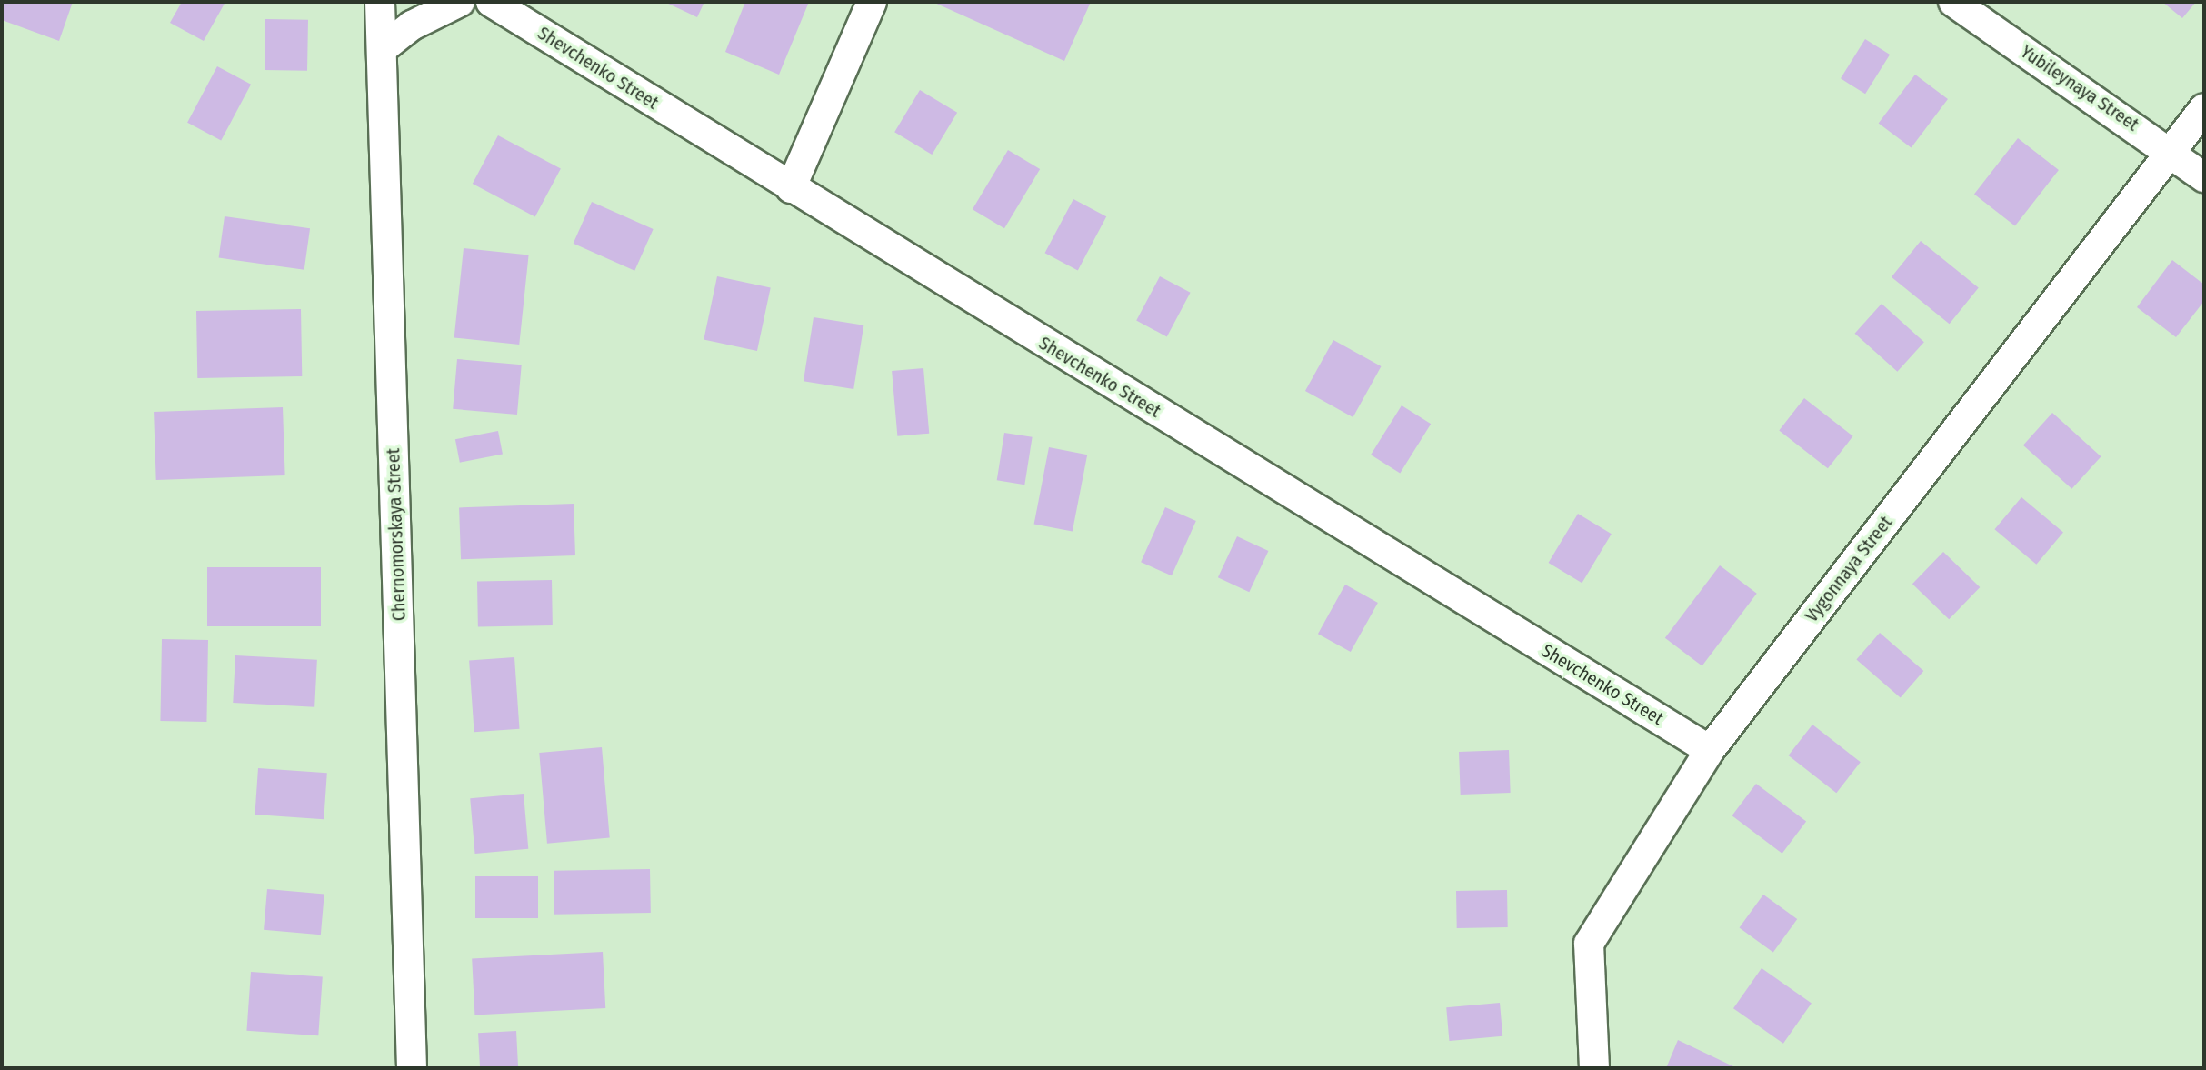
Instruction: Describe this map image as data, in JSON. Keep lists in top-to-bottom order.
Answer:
{
  "streets": {
    "street": [
      "Shevchenko Street",
      "Yubileynaya Street",
      "Chernomorskaya Street",
      "Vygonnaya Street"
    ]
  },
  "crossings": [
    ["Shevchenko Street", "Vygonnaya Street"],
    ["Yubileynaya Street", "Vygonnaya Street"]
  ]
}
